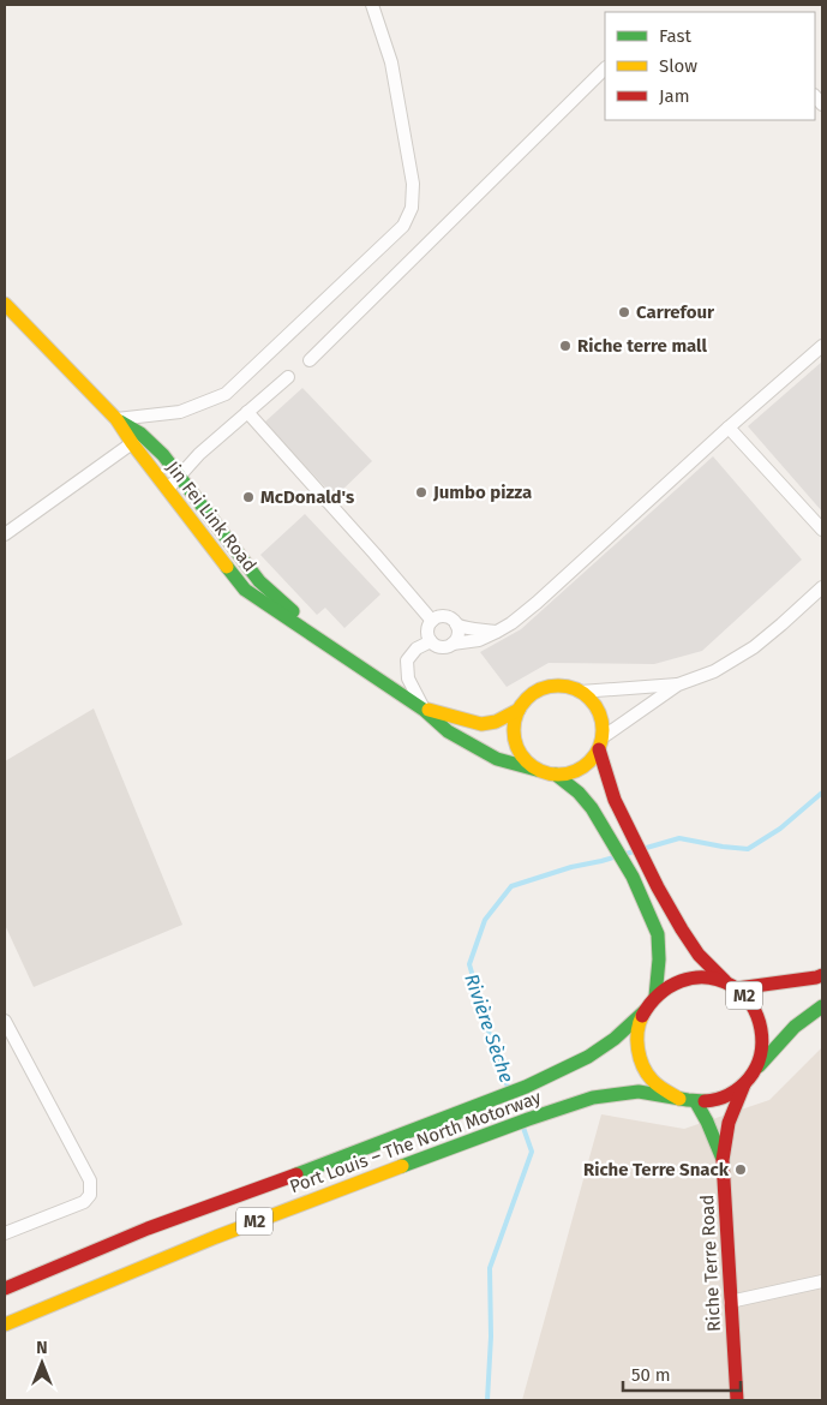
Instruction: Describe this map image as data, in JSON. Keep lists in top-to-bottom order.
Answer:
{
  "streets": {
    "main road": [
      "Jin Fei Link Road",
      "M2",
      "Port Louis – The North Motorway",
      "Riche Terre Road"
    ]
  },
  "crossings": [
    ["M2", "Port Louis – The North Motorway"]
  ],
  "water": ["Rivière Sèche"],
  "places": [
    "Carrefour",
    "Riche terre mall",
    "Jumbo pizza",
    "McDonald's",
    "Riche Terre Snack"
  ],
  "legend": ["Fast", "Slow", "Jam"],
  "scale_bar": "50 m",
  "north": "top"
}
